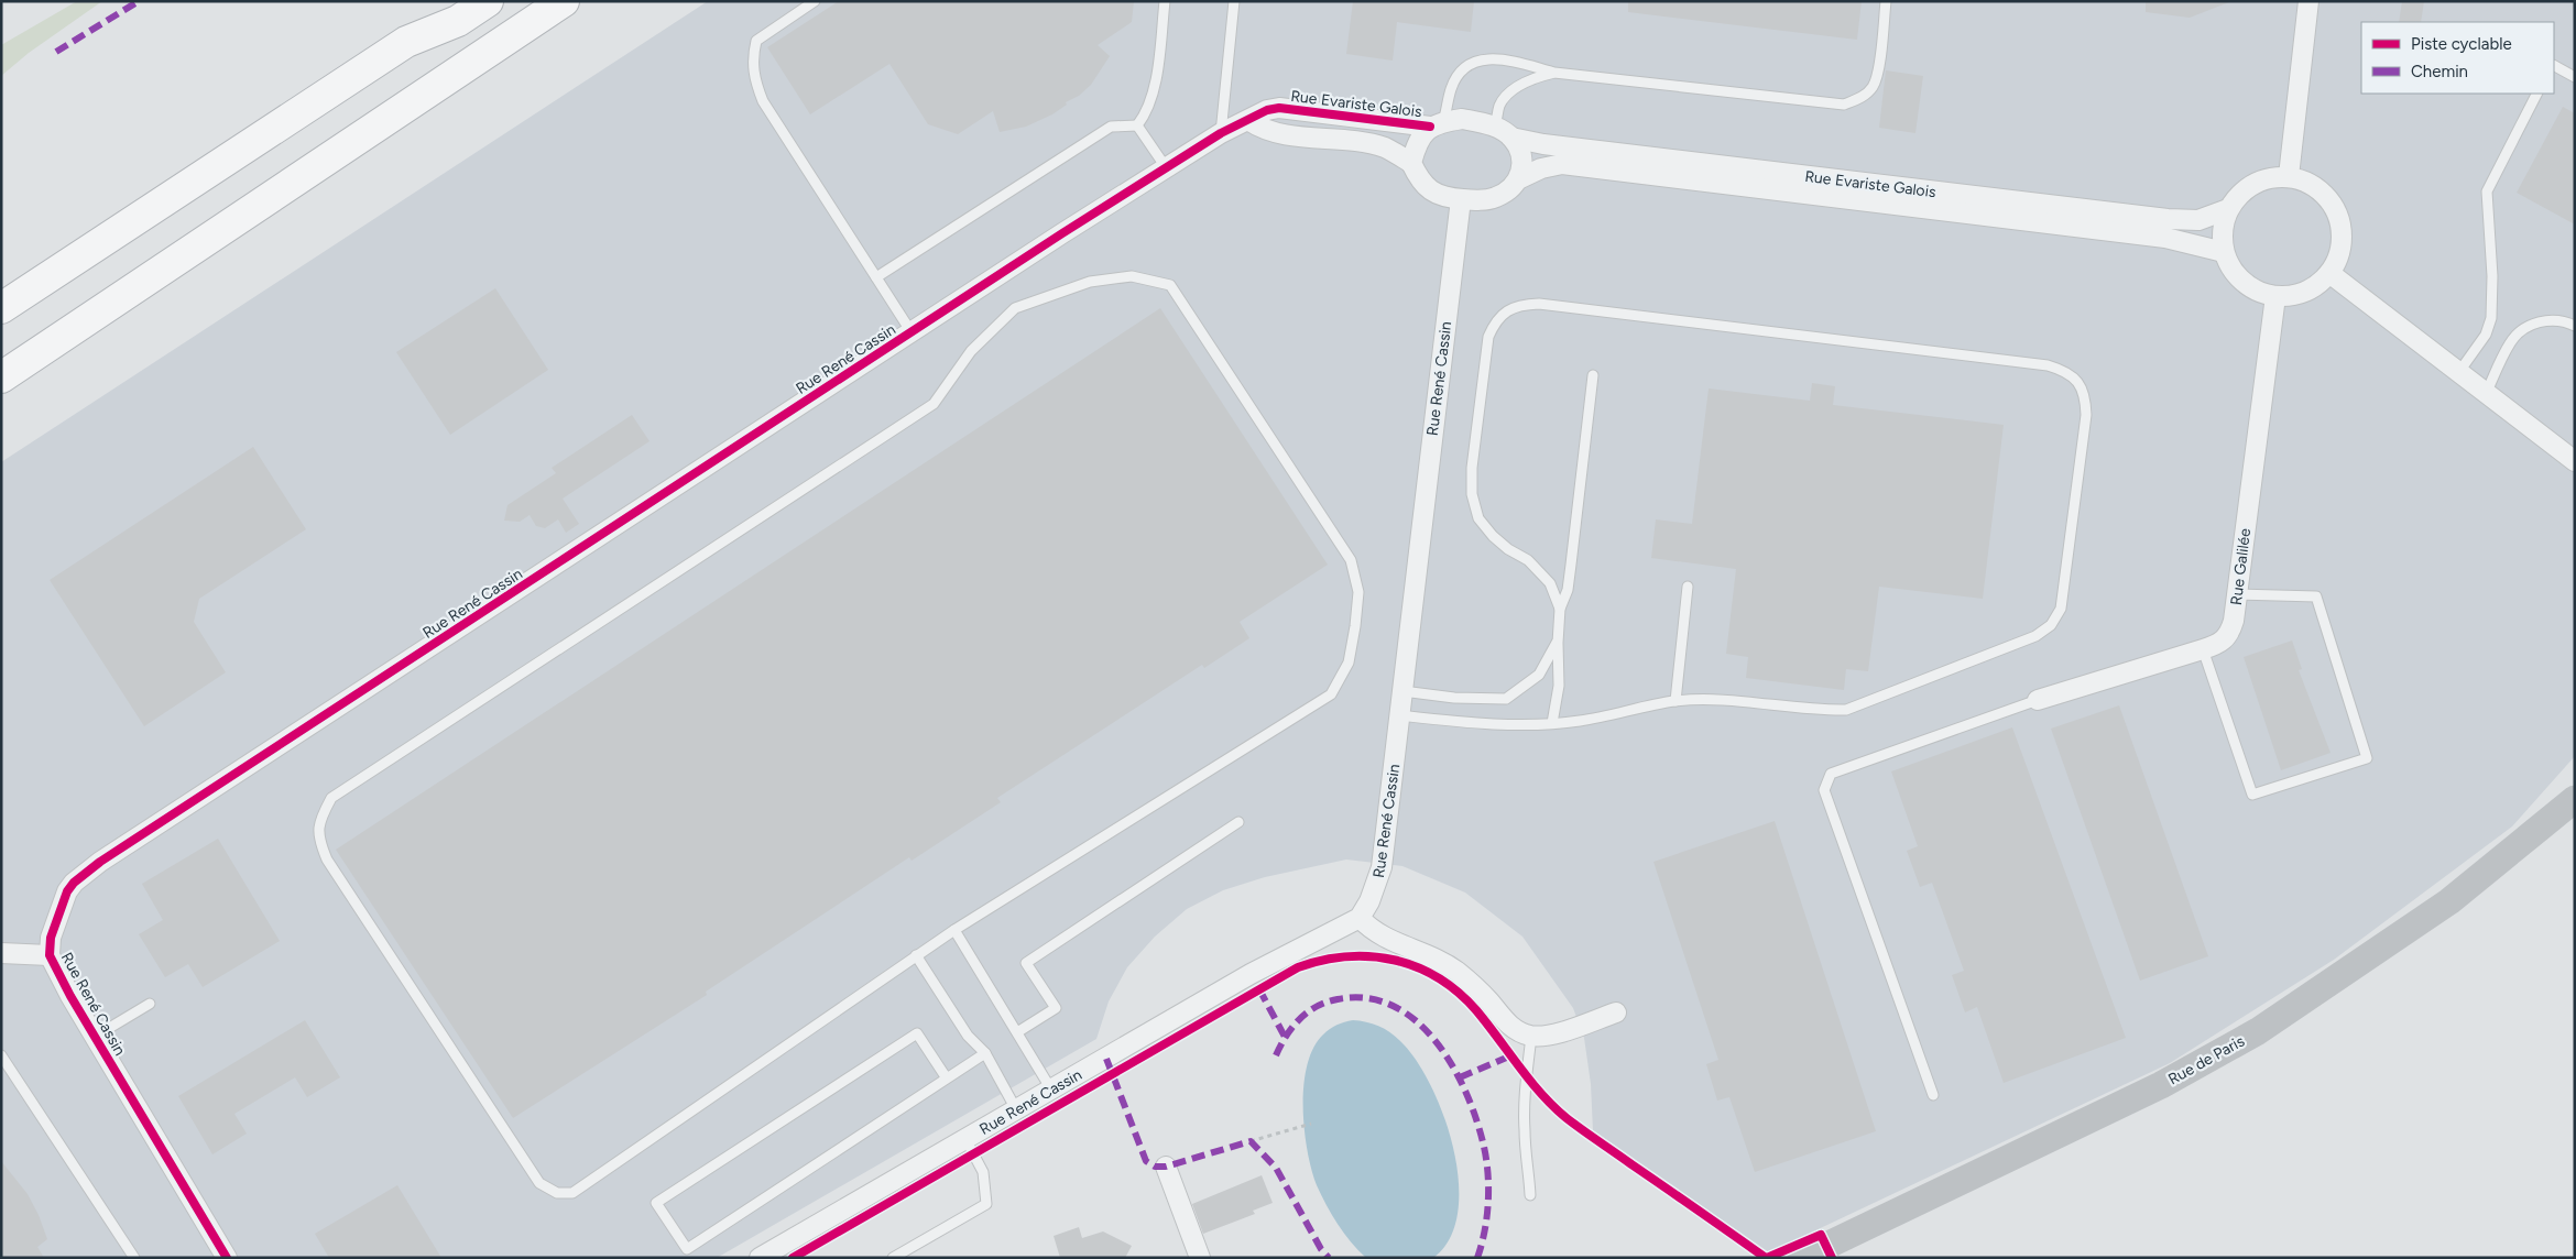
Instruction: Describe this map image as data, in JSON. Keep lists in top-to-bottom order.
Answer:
{
  "streets": {
    "street": [
      "Rue Evariste Galois",
      "Rue René Cassin",
      "Rue Galilée",
      "Rue de Paris"
    ]
  },
  "crossings": [
    ["Rue Evariste Galois", "Rue René Cassin"],
    ["Rue Evariste Galois", "Rue Galilée"]
  ],
  "legend": ["Piste cyclable", "Chemin"]
}
